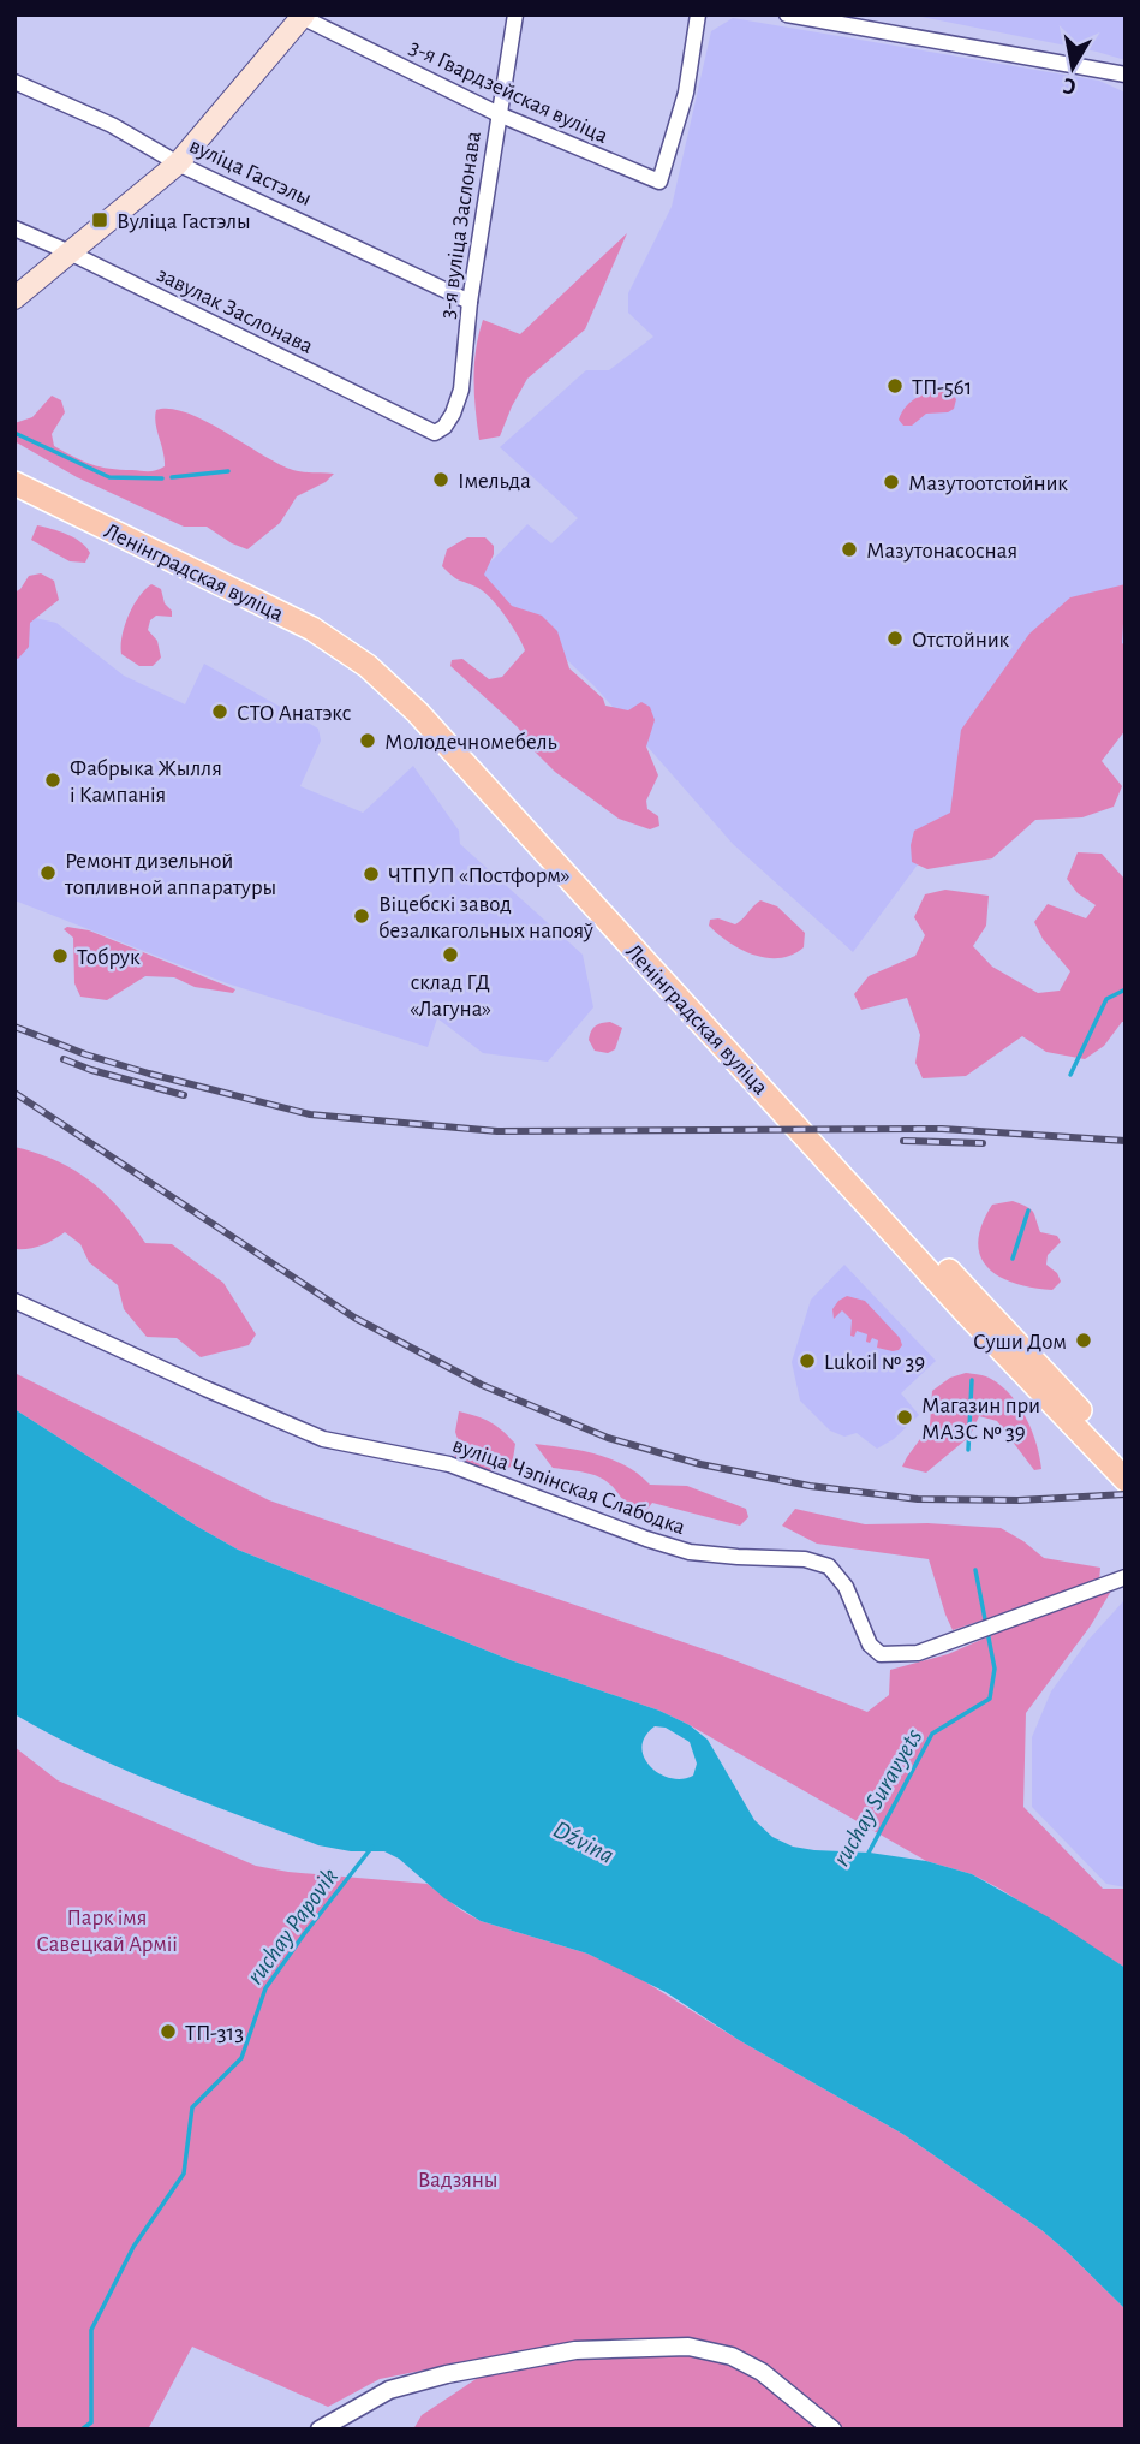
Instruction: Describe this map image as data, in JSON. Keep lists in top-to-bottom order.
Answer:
{
  "streets": {
    "main road": ["Ленінградская вуліца"],
    "street": [
      "3-я Гвардзейская вуліца",
      "вуліца Гастэлы",
      "3-я вуліца Заслонава",
      "завулак Заслонава",
      "вуліца Чэпінская Слабодка"
    ]
  },
  "crossings": [
    ["3-я Гвардзейская вуліца", "3-я вуліца Заслонава"],
    ["вуліца Гастэлы", "3-я вуліца Заслонава"],
    ["3-я вуліца Заслонава", "завулак Заслонава"]
  ],
  "water": ["ruchay Suravyets", "Dźvina", "ruchay Papovik"],
  "parks": ["Парк імя Савецкай Арміі", "Вадзяны"],
  "places": {
    "transit": ["Вуліца Гастэлы"],
    "other": [
      "ТП-561",
      "Імельда",
      "Мазутоотстойник",
      "Мазутонасосная",
      "Отстойник",
      "СТО Анатэкс",
      "Молодечномебель",
      "Фабрыка Жылля і Кампанія",
      "Ремонт дизельной топливной аппаратуры",
      "ЧТПУП «Постформ»",
      "Віцебскі завод безалкагольных напояў",
      "склад ГД «Лагуна»",
      "Тобрук",
      "Суши Дом",
      "Lukoil № 39",
      "Магазин при МАЗС № 39",
      "ТП-313"
    ]
  },
  "north": "bottom"
}
